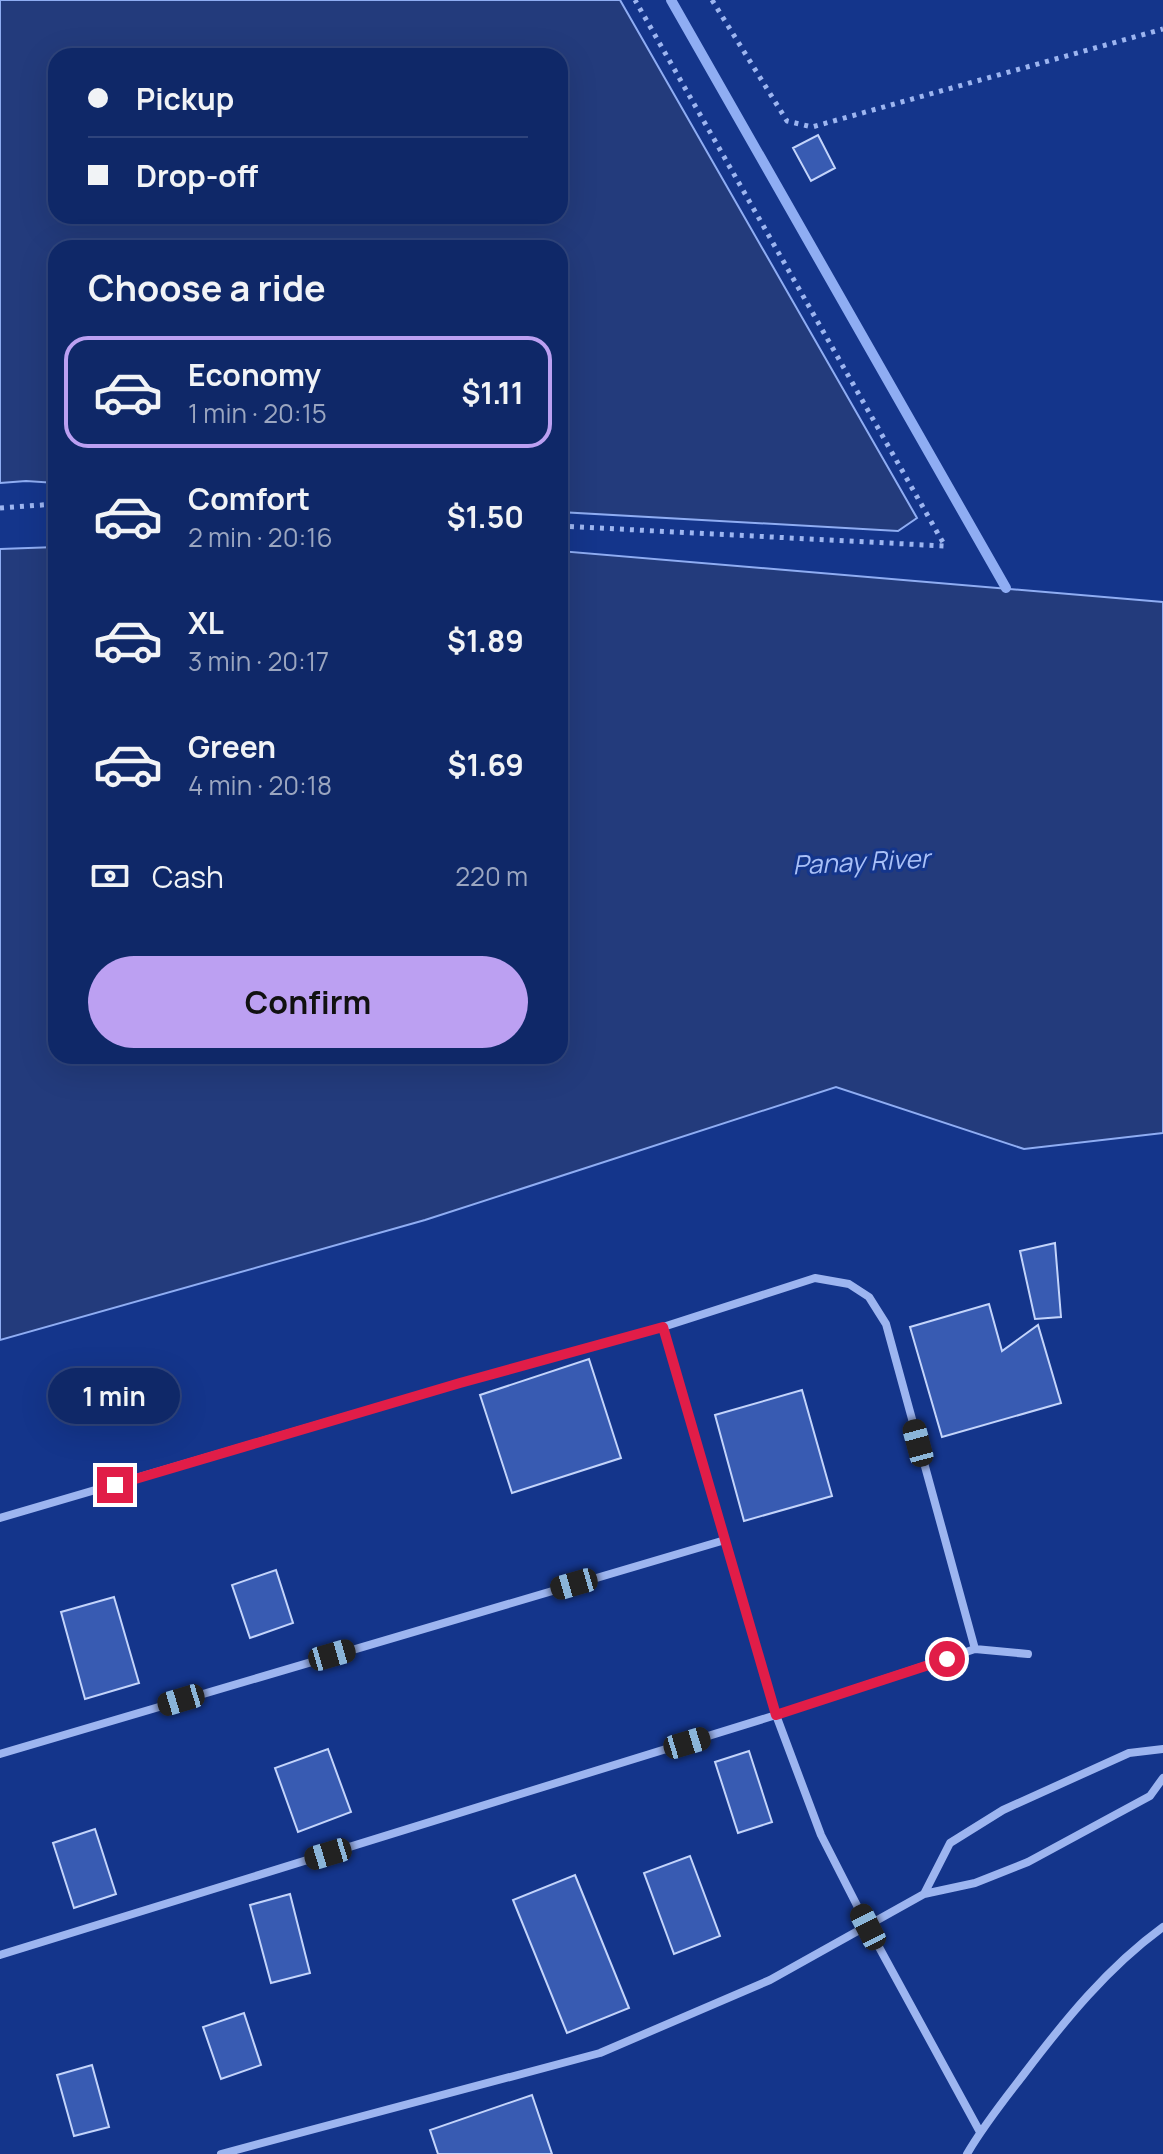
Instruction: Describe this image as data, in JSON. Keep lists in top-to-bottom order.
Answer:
{
  "water": ["Panay River"],
  "page": {
    "banner": ["Pickup", "Drop-off"],
    "heading": "Choose a ride",
    "list": [
      {
        "name": "Economy",
        "note": "1 min · 20:15",
        "value": "$1.11"
      },
      {
        "name": "Comfort",
        "note": "2 min · 20:16",
        "value": "$1.50"
      },
      {
        "name": "XL",
        "note": "3 min · 20:17",
        "value": "$1.89"
      },
      {
        "name": "Green",
        "note": "4 min · 20:18",
        "value": "$1.69"
      }
    ],
    "pay": ["Cash", "220 m"],
    "buttons": "Confirm",
    "bubble": "1 min"
  }
}
